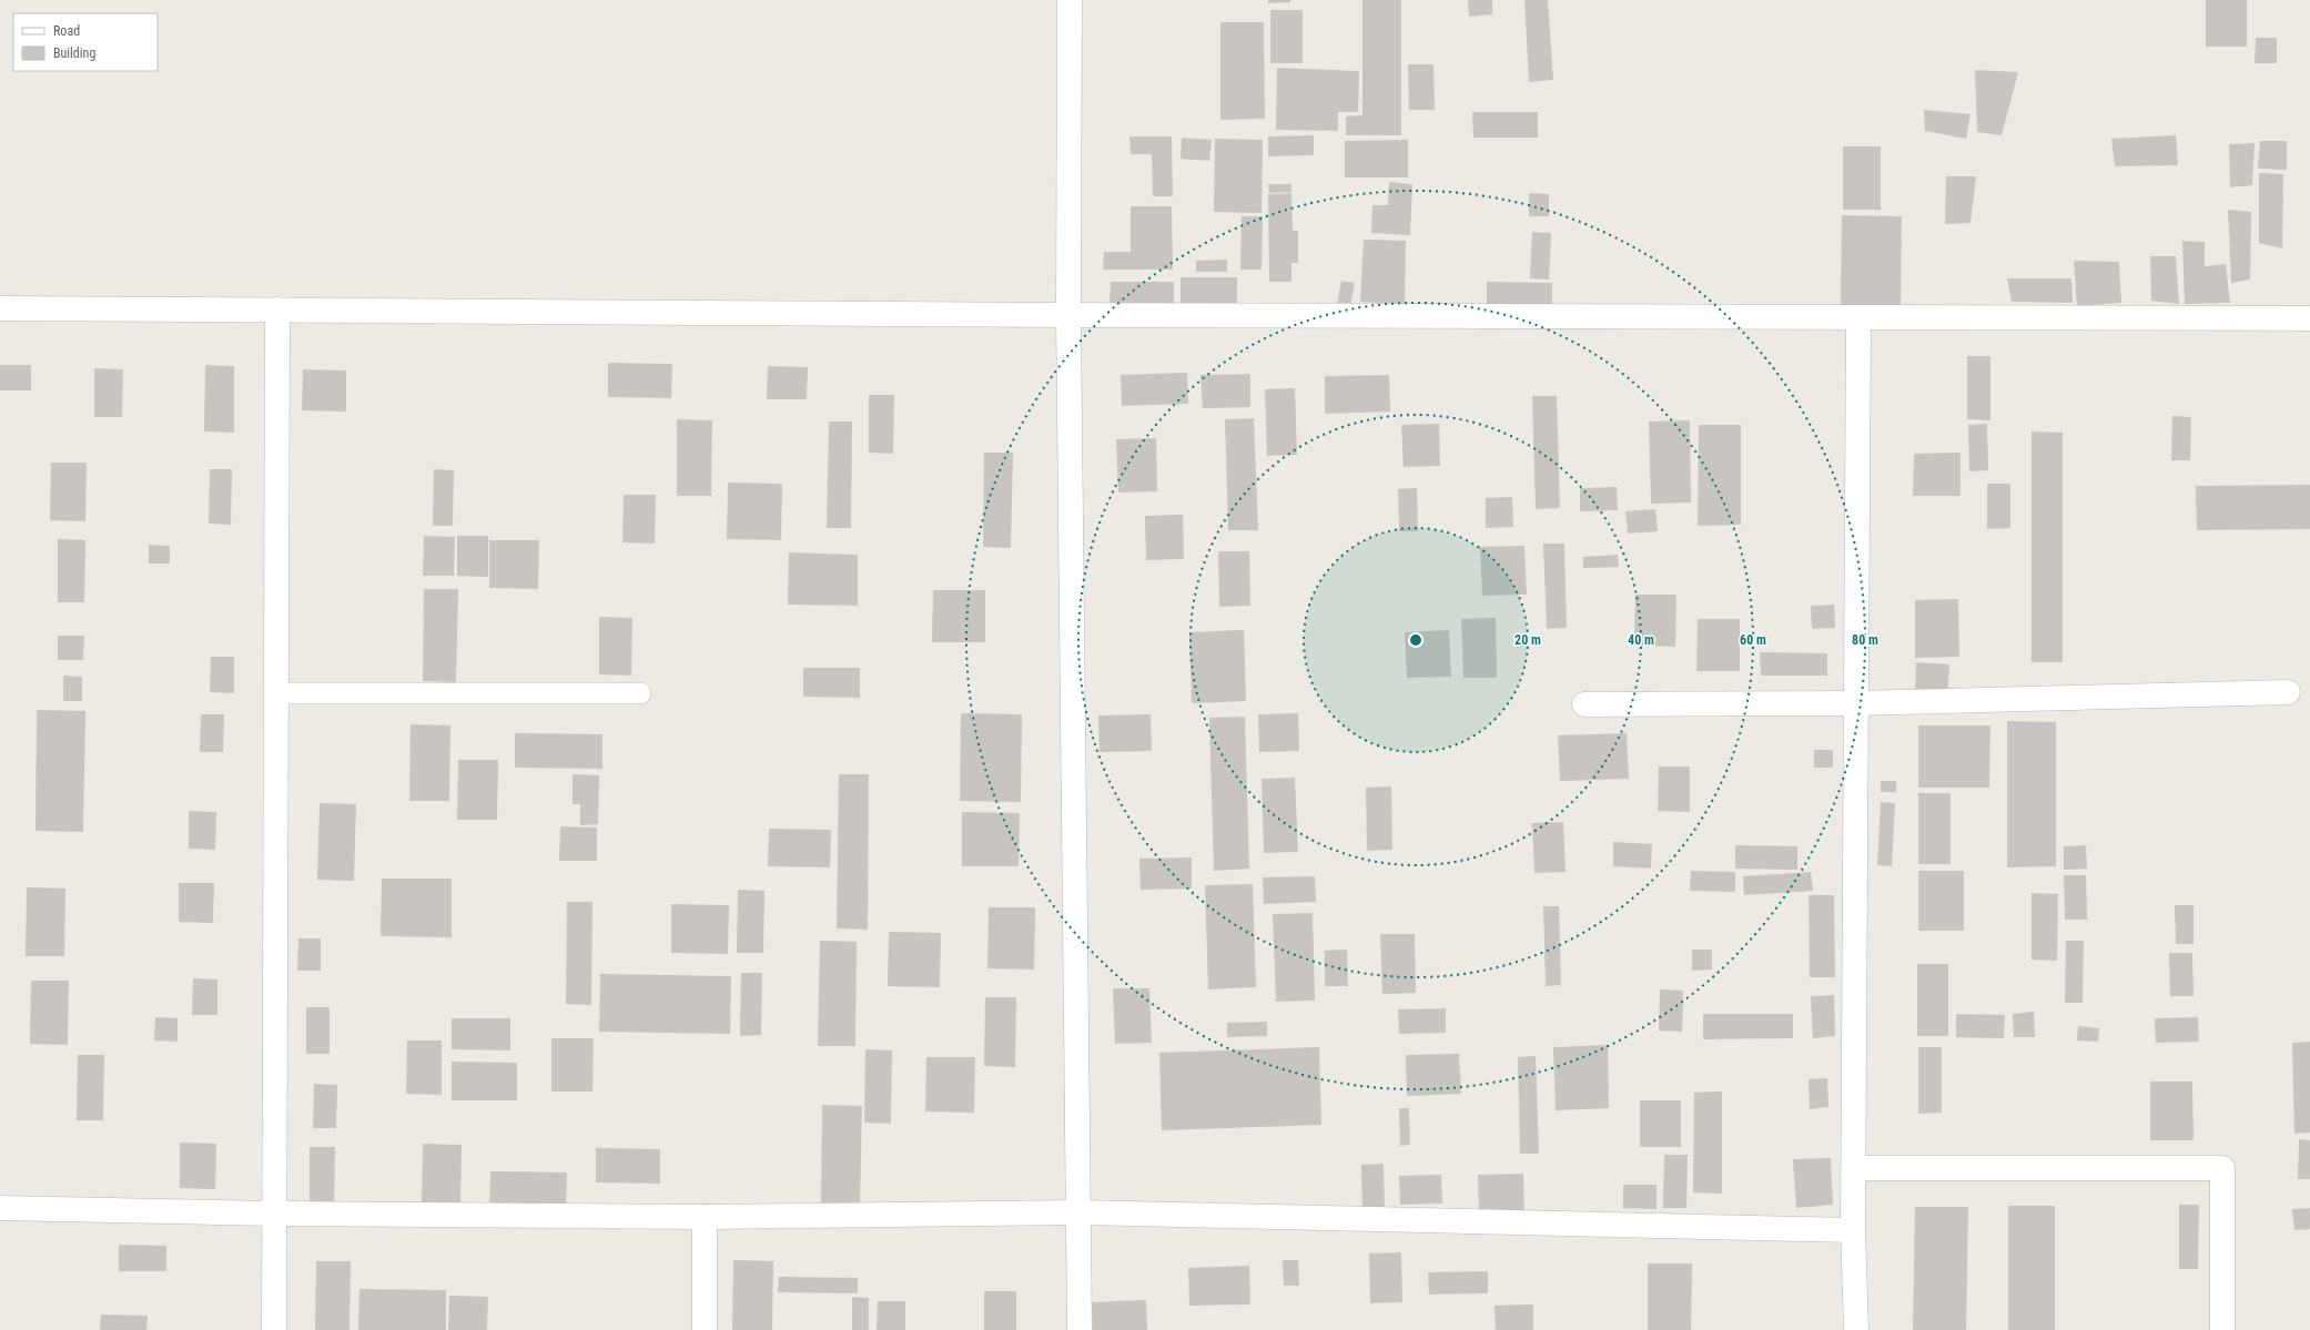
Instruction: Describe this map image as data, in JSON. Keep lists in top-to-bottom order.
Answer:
{
  "legend": ["Road", "Building"],
  "rings": [
    "20 m",
    "40 m",
    "60 m",
    "80 m"
  ]
}
